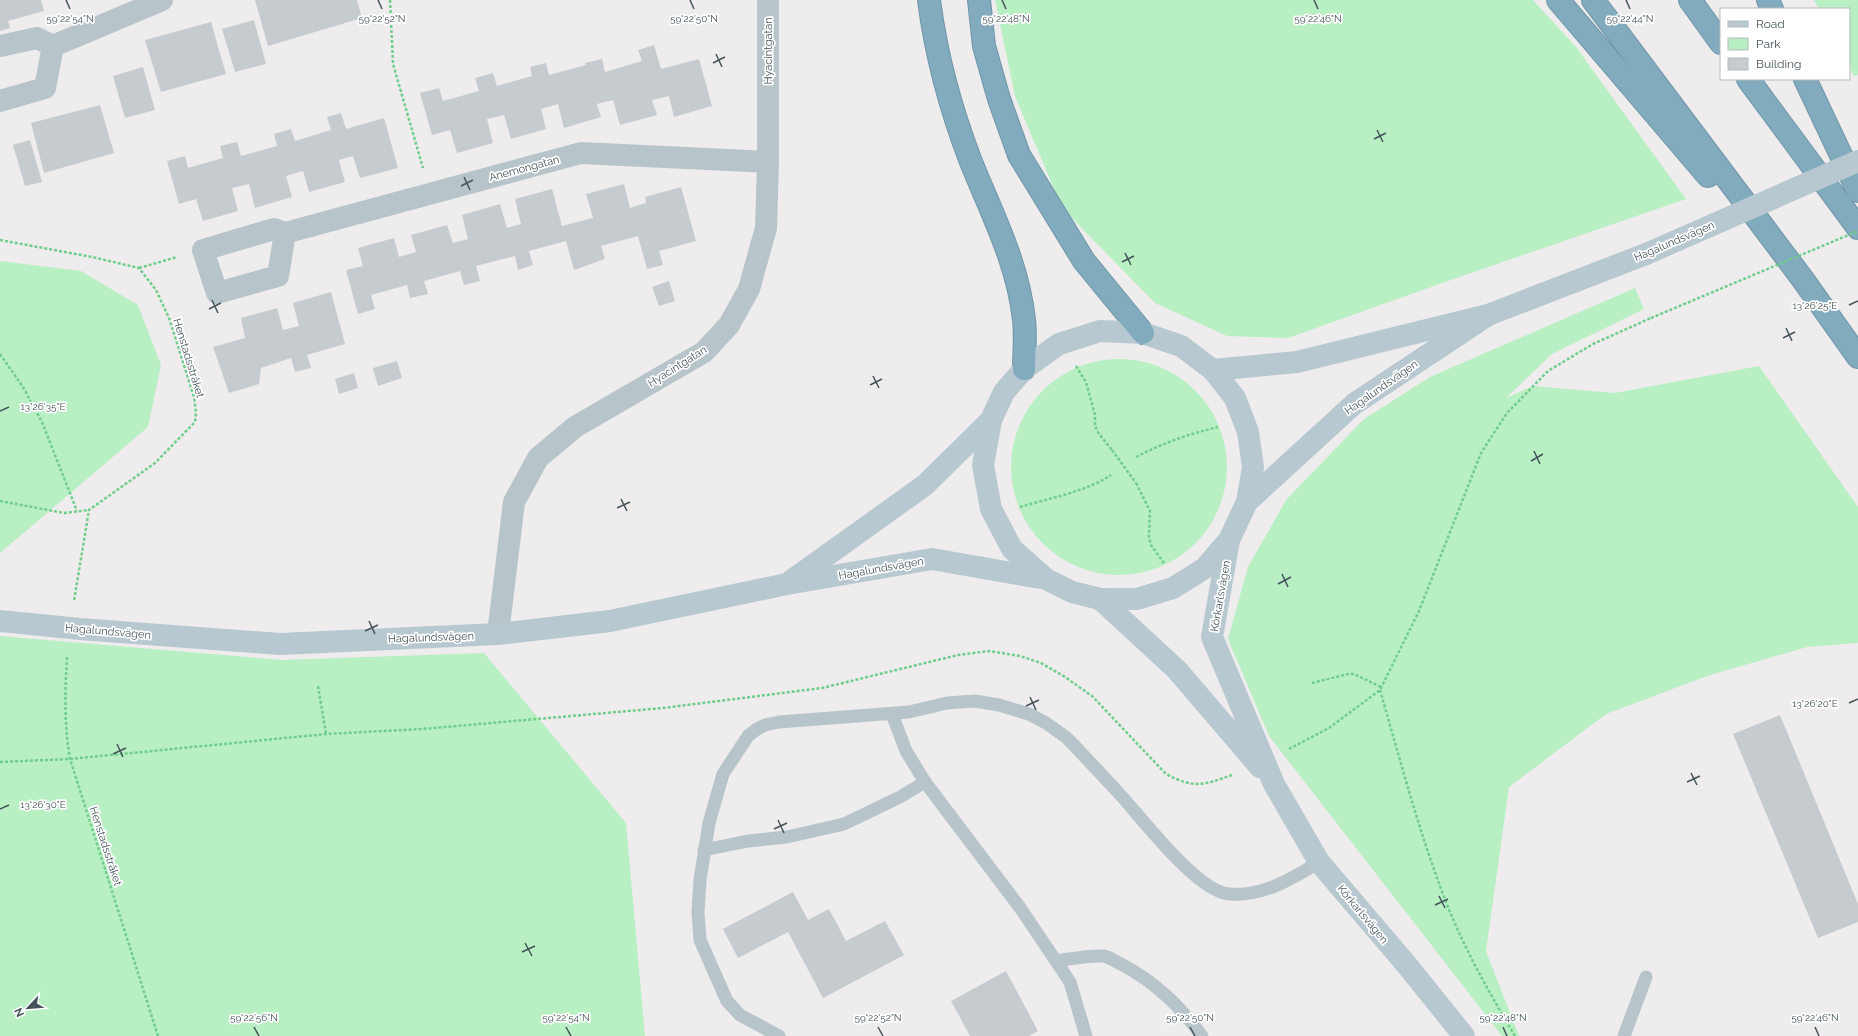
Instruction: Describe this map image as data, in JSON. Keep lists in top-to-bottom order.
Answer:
{
  "streets": {
    "street": [
      "Hyacintgatan",
      "Anemongatan",
      "Hagalundsvägen",
      "Körkarlsvägen"
    ],
    "path": ["Henstadsstråket"]
  },
  "crossings": [
    ["Hyacintgatan", "Anemongatan"],
    ["Hyacintgatan", "Hagalundsvägen"]
  ],
  "legend": ["Road", "Park", "Building"],
  "north": "bottom left",
  "coordinates": [
    "59°22'54\"N",
    "59°22'52\"N",
    "59°22'50\"N",
    "59°22'48\"N",
    "59°22'46\"N",
    "59°22'44\"N",
    "13°26'25\"E",
    "13°26'35\"E",
    "13°26'20\"E",
    "13°26'30\"E",
    "59°22'56\"N"
  ]
}
